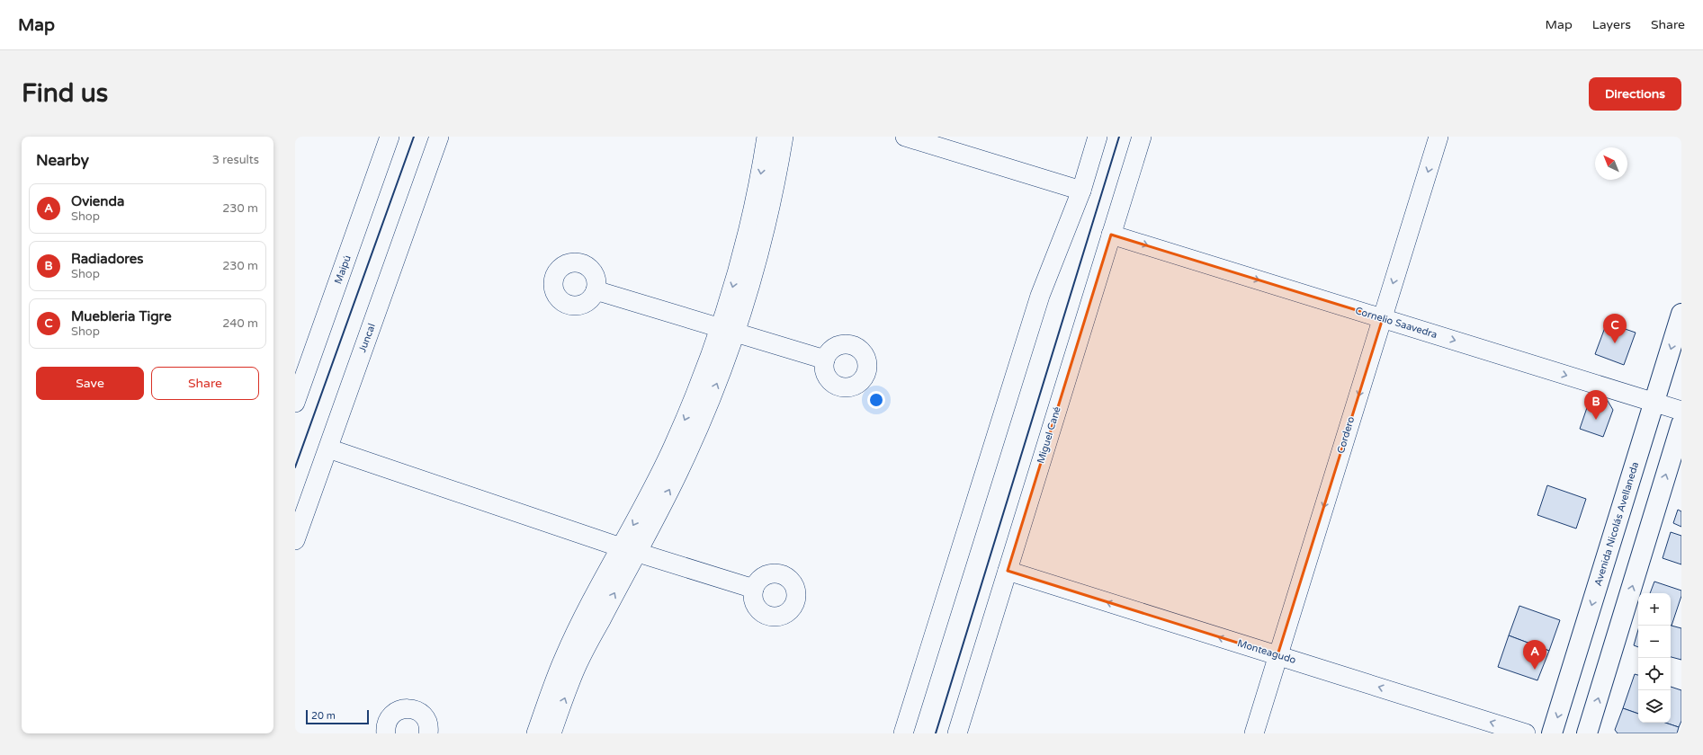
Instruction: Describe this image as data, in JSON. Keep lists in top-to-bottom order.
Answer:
{
  "streets": {
    "main road": ["Avenida Nicolás Avellaneda"],
    "street": [
      "Maipú",
      "Cornelio Saavedra",
      "Juncal",
      "Miguel Cané",
      "Cordero",
      "Monteagudo"
    ]
  },
  "crossings": [
    ["Cornelio Saavedra", "Miguel Cané"],
    ["Cornelio Saavedra", "Cordero"],
    ["Cornelio Saavedra", "Avenida Nicolás Avellaneda"],
    ["Miguel Cané", "Monteagudo"],
    ["Cordero", "Monteagudo"]
  ],
  "one_way": ["Cornelio Saavedra", "Cordero", "Monteagudo"],
  "scale_bar": "20 m",
  "north": "top left",
  "page": {
    "header": "Map",
    "nav": ["Map", "Layers", "Share"],
    "buttons": [
      "Directions",
      ["Save", "Share"]
    ],
    "title": "Find us",
    "heading": ["Nearby", "3 results"],
    "list": [
      {
        "mark": "A",
        "name": "Ovienda",
        "note": "Shop",
        "value": "230 m"
      },
      {
        "mark": "B",
        "name": "Radiadores",
        "note": "Shop",
        "value": "230 m"
      },
      {
        "mark": "C",
        "name": "Muebleria Tigre",
        "note": "Shop",
        "value": "240 m"
      }
    ],
    "pins": ["C", "B", "A"],
    "map_buttons": ["+", "−"],
    "scale": "20 m"
  }
}
